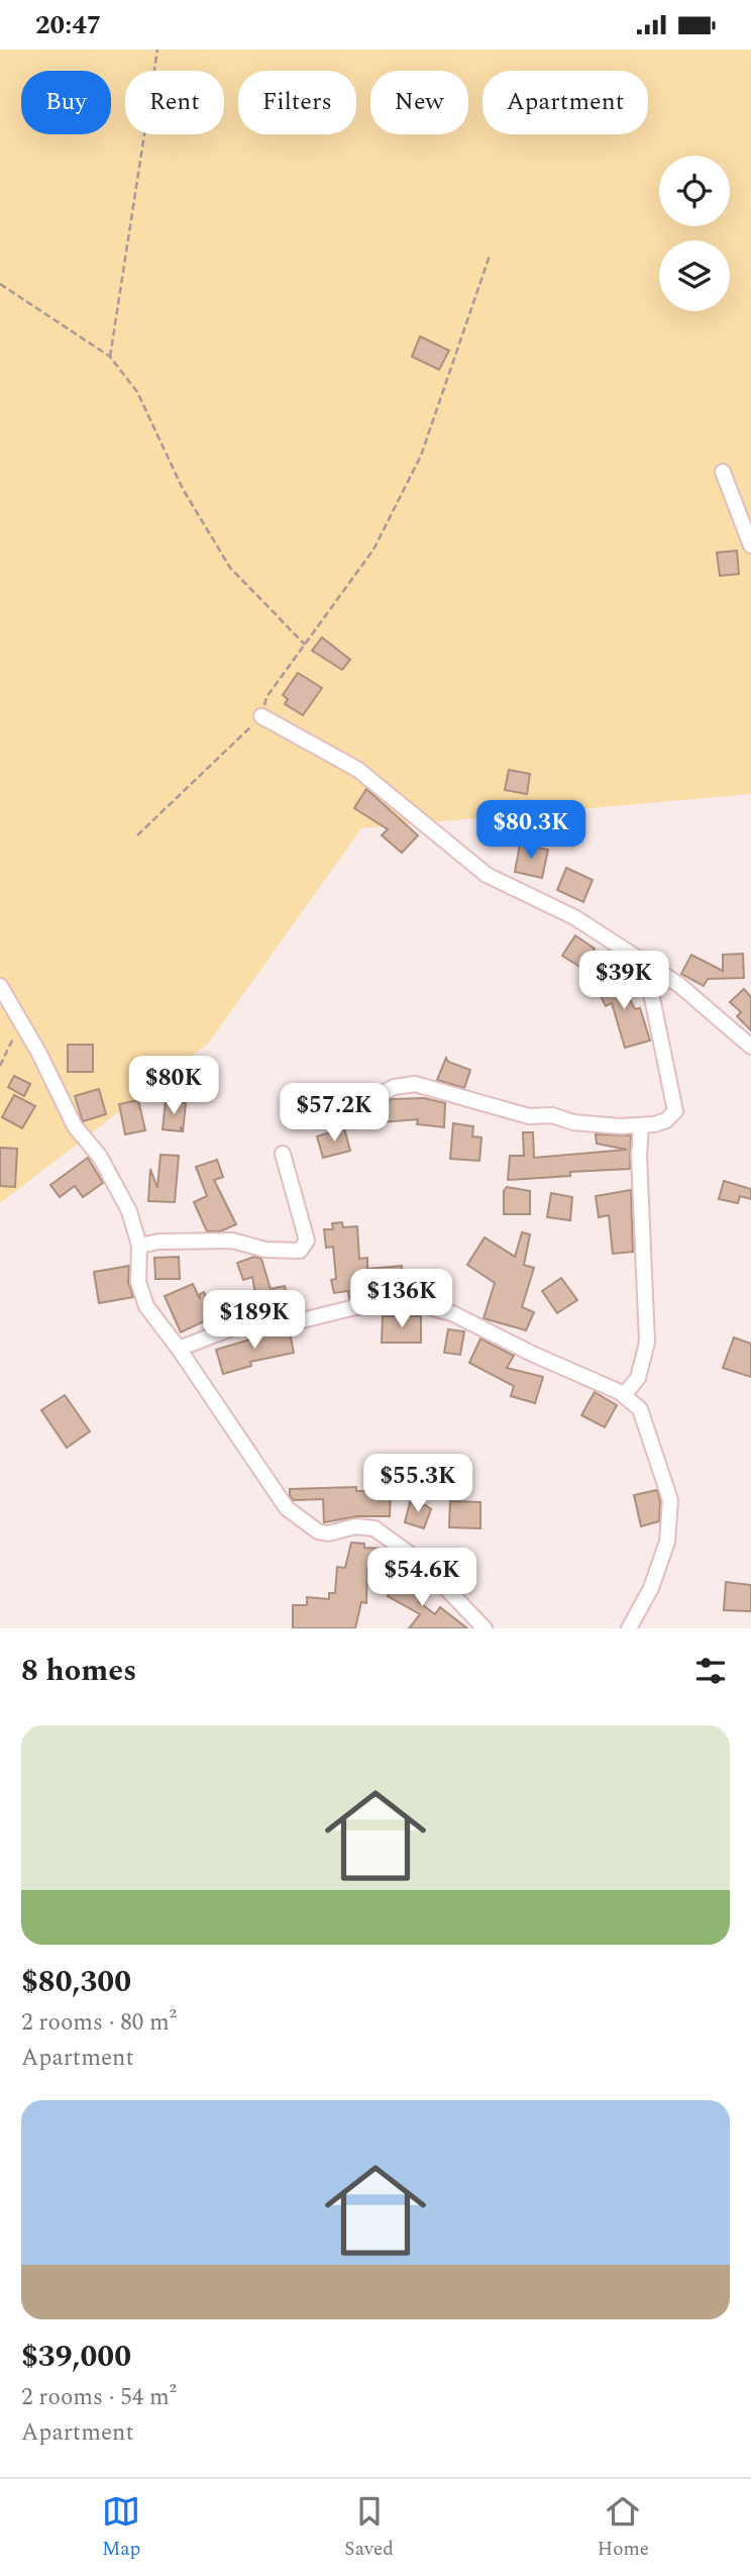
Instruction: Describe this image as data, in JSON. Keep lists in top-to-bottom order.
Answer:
{
  "page": {
    "status": "20:47",
    "chip": [
      "Buy",
      "Rent",
      "Filters",
      "New",
      "Apartment"
    ],
    "price": [
      "$80.3K",
      "$39K",
      "$80K",
      "$57.2K",
      "$136K",
      "$189K",
      "$55.3K",
      "$54.6K"
    ],
    "heading": "8 homes",
    "list": [
      {
        "name": "$80,300",
        "note": "2 rooms · 80 m² · Apartment"
      },
      {
        "name": "$39,000",
        "note": "2 rooms · 54 m² · Apartment"
      }
    ],
    "tabs": ["Map", "Saved", "Home"]
  }
}
